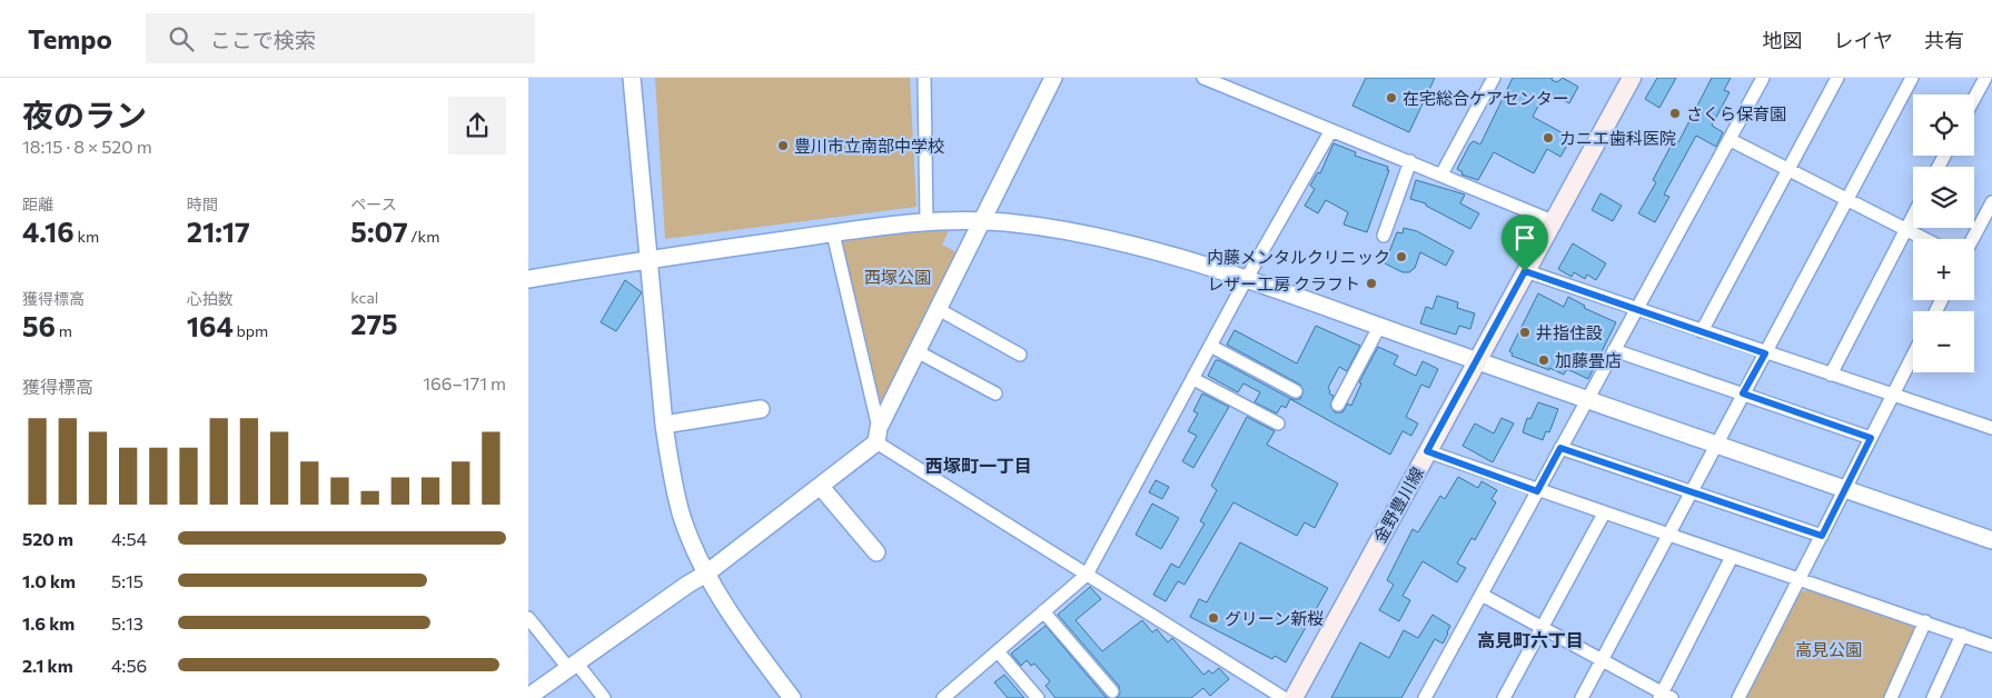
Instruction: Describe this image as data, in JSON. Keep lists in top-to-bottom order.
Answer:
{
  "streets": {
    "main road": ["金野豊川線"]
  },
  "districts": ["西塚町一丁目", "高見町六丁目"],
  "parks": ["西塚公園", "高見公園"],
  "places": [
    "在宅総合ケアセンター",
    "さくら保育園",
    "カニエ歯科医院",
    "豊川市立南部中学校",
    "内藤メンタルクリニック",
    "レザー工房 クラフト",
    "井指住設",
    "加藤畳店",
    "グリーン新桜"
  ],
  "page": {
    "header": "Tempo",
    "search": "ここで検索",
    "nav": ["地図", "レイヤ", "共有"],
    "heading": ["夜のラン", "18:15 · 8 × 520 m"],
    "map_buttons": ["+", "−"],
    "stats": [
      ["距離", "4.16 km"],
      ["時間", "21:17"],
      ["ペース", "5:07 /km"],
      ["獲得標高", "56 m"],
      ["心拍数", "164 bpm"],
      ["kcal", "275"]
    ],
    "chart": ["獲得標高", "166–171 m"],
    "list": [
      {
        "name": "520 m",
        "note": "4:54"
      },
      {
        "name": "1.0 km",
        "note": "5:15"
      },
      {
        "name": "1.6 km",
        "note": "5:13"
      },
      {
        "name": "2.1 km",
        "note": "4:56"
      }
    ]
  }
}
